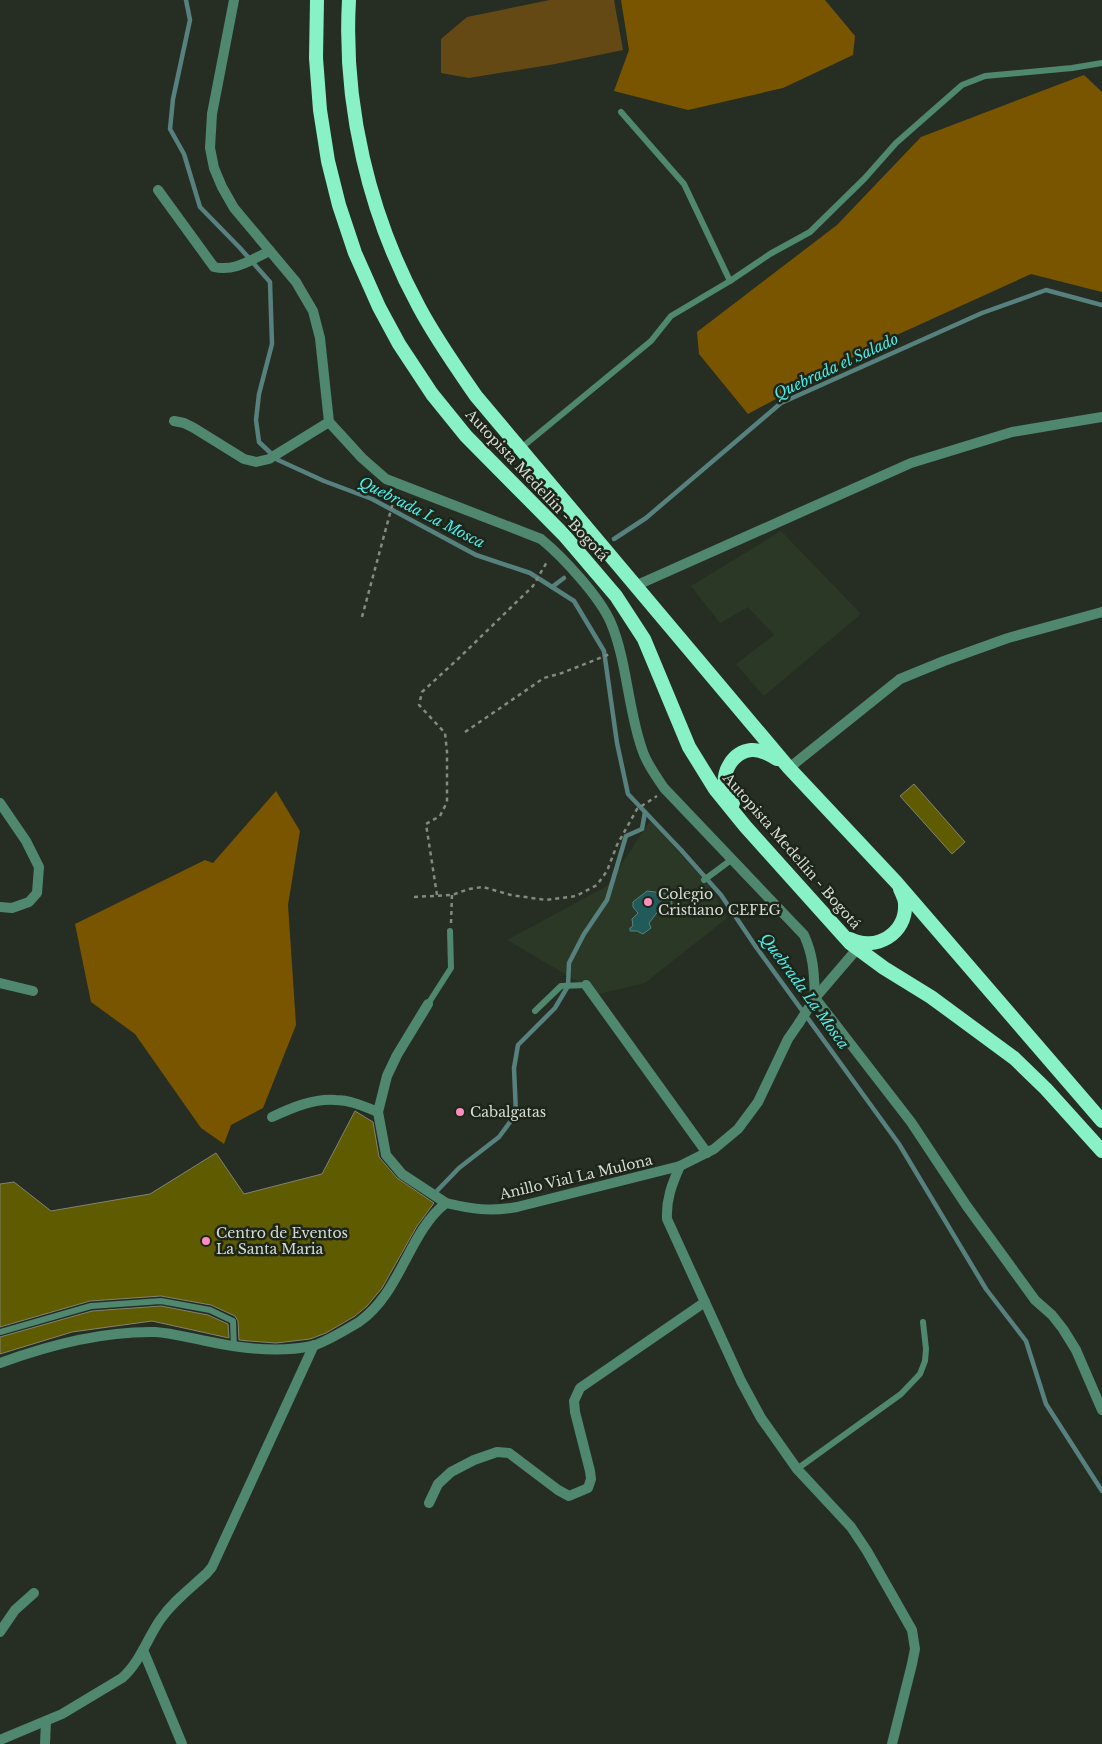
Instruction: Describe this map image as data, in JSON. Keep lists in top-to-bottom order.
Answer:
{
  "streets": {
    "highway": ["Autopista Medellín - Bogotá"],
    "street": ["Anillo Vial La Mulona"]
  },
  "crossings": [
    ["Autopista Medellín - Bogotá", "Anillo Vial La Mulona"]
  ],
  "water": ["Quebrada el Salado", "Quebrada La Mosca"],
  "places": ["Colegio Cristiano CEFEG", "Cabalgatas", "Centro de Eventos La Santa Maria"]
}
